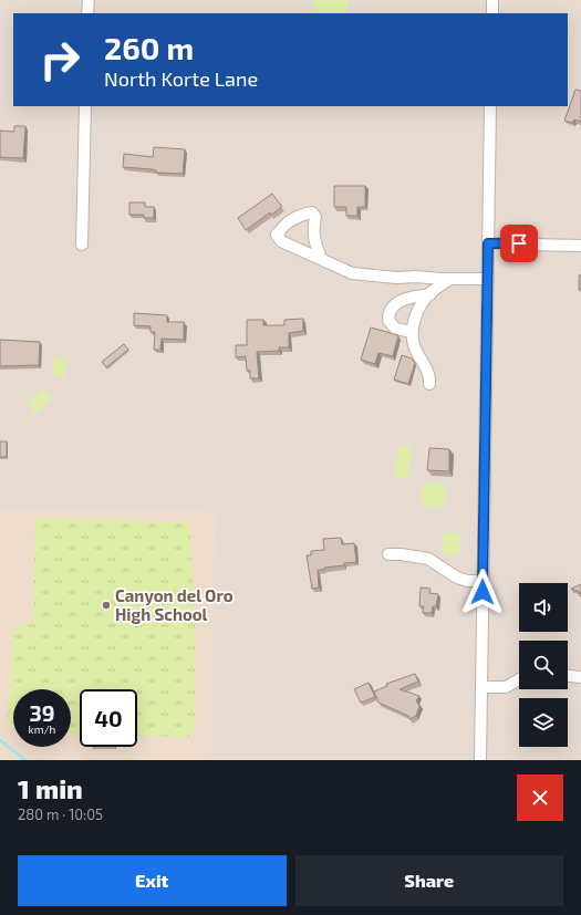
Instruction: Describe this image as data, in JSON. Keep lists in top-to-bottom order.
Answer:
{
  "places": ["Canyon del Oro High School"],
  "page": {
    "turn": ["260 m", "North Korte Lane"],
    "speed": "39 km/h",
    "limit": "40",
    "heading": ["1 min", "280 m · 10:05"],
    "buttons": ["Exit", "Share"]
  }
}
